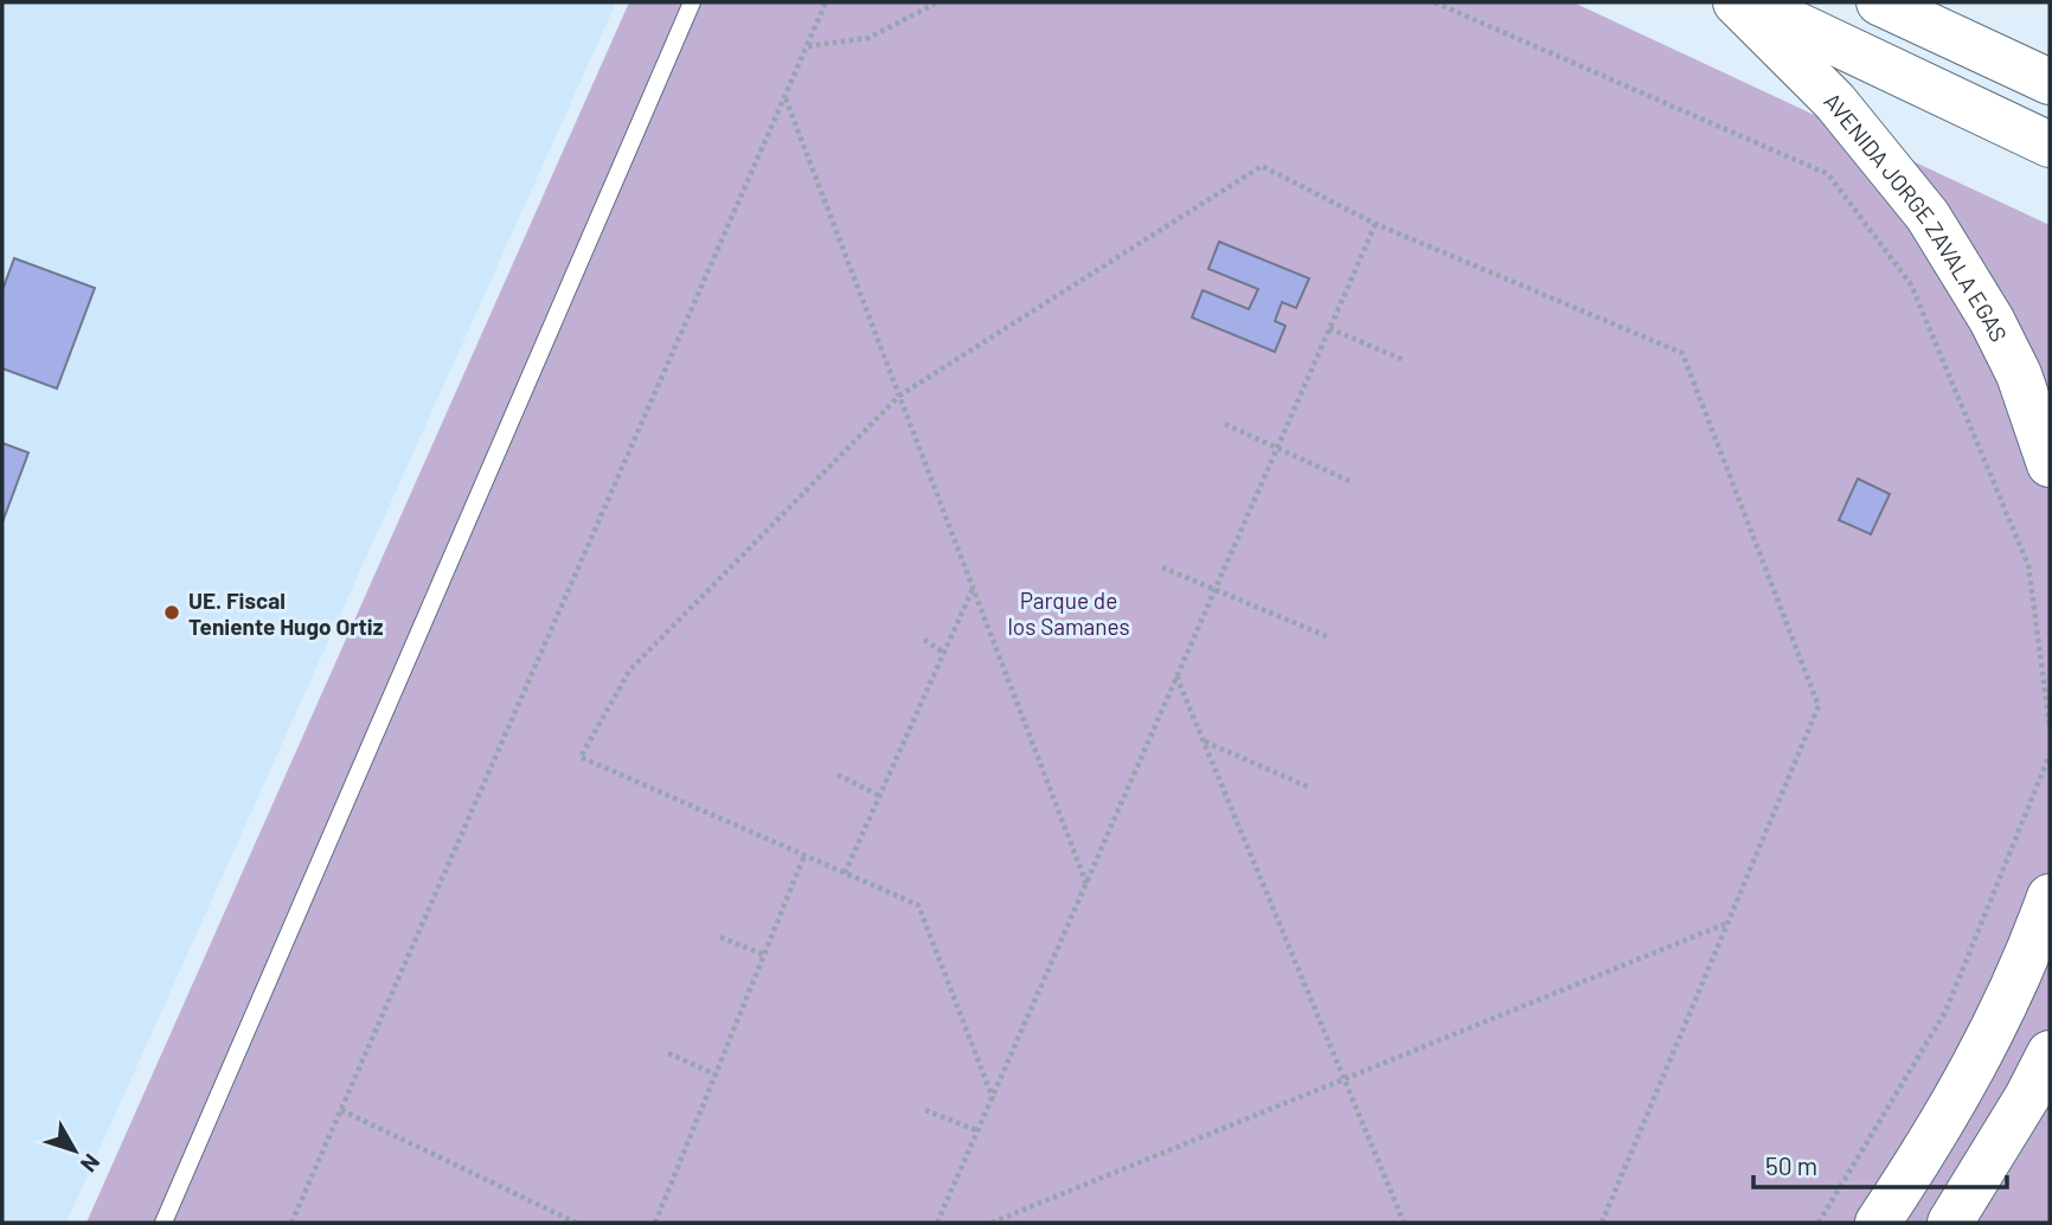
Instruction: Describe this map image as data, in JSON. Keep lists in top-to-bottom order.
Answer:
{
  "streets": {
    "main road": ["AVENIDA JORGE ZAVALA EGAS"]
  },
  "parks": ["Parque de los Samanes"],
  "places": ["UE. Fiscal Teniente Hugo Ortiz"],
  "scale_bar": "50 m",
  "north": "bottom right"
}
